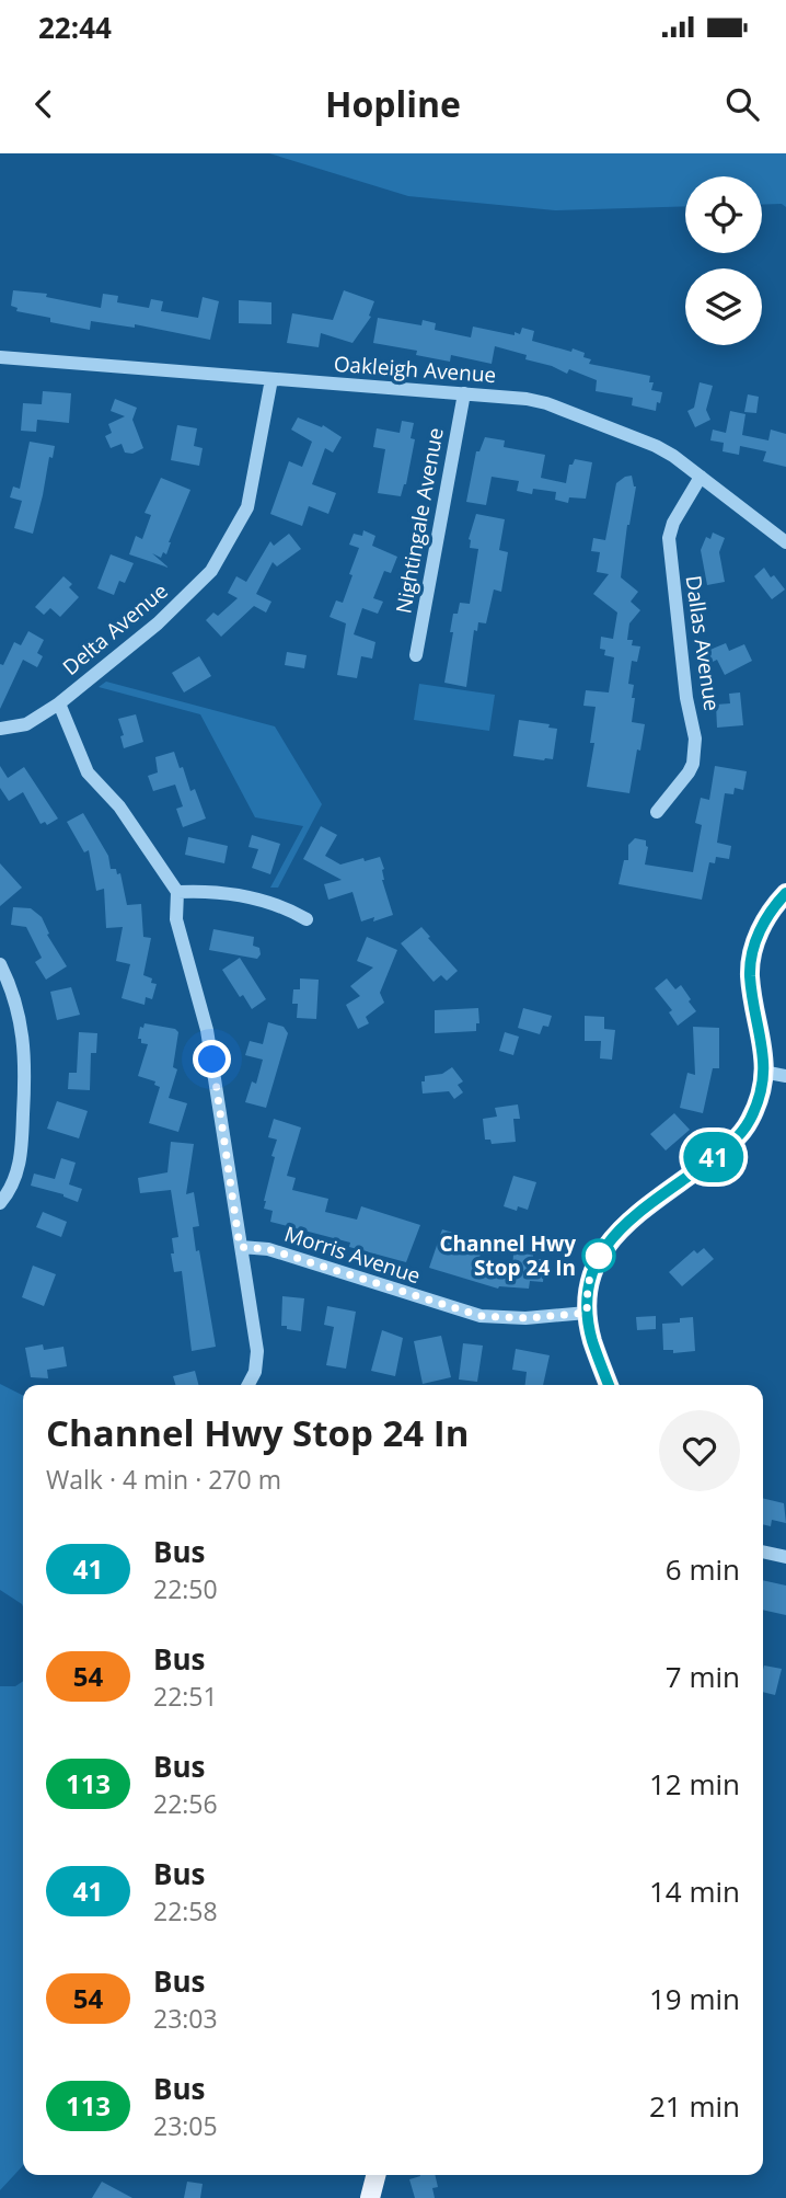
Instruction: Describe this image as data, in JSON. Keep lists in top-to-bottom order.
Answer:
{
  "streets": {
    "street": [
      "Oakleigh Avenue",
      "Nightingale Avenue",
      "Delta Avenue",
      "Dallas Avenue",
      "Morris Avenue"
    ]
  },
  "crossings": [
    ["Oakleigh Avenue", "Nightingale Avenue"],
    ["Oakleigh Avenue", "Delta Avenue"],
    ["Oakleigh Avenue", "Dallas Avenue"]
  ],
  "places": ["Channel Hwy Stop 24 In"],
  "lines": ["bus line 41"],
  "page": {
    "status": "22:44",
    "header": "Hopline",
    "on_map": "41",
    "heading": ["Channel Hwy Stop 24 In", "Walk · 4 min · 270 m"],
    "list": [
      {
        "mark": "41",
        "name": "Bus",
        "note": "22:50",
        "value": "6 min"
      },
      {
        "mark": "54",
        "name": "Bus",
        "note": "22:51",
        "value": "7 min"
      },
      {
        "mark": "113",
        "name": "Bus",
        "note": "22:56",
        "value": "12 min"
      },
      {
        "mark": "41",
        "name": "Bus",
        "note": "22:58",
        "value": "14 min"
      },
      {
        "mark": "54",
        "name": "Bus",
        "note": "23:03",
        "value": "19 min"
      },
      {
        "mark": "113",
        "name": "Bus",
        "note": "23:05",
        "value": "21 min"
      }
    ]
  }
}
